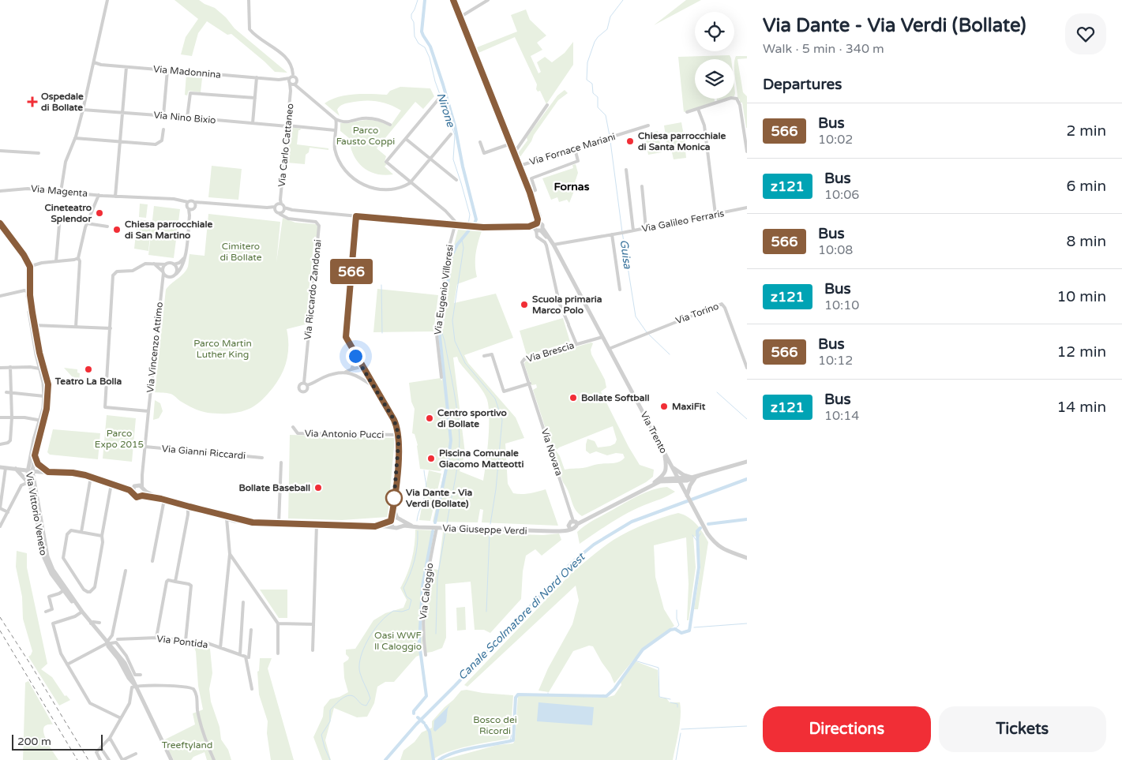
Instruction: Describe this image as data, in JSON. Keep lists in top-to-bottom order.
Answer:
{
  "streets": {
    "street": [
      "Via Madonnina",
      "Via Nino Bixio",
      "Via Carlo Cattaneo",
      "Via Fornace Mariani",
      "Via Magenta",
      "Via Galileo Ferraris",
      "Via Riccardo Zandonai",
      "Via Eugenio Villoresi",
      "Via Torino",
      "Via Vincenzo Attimo",
      "Via Brescia",
      "Via Trento",
      "Via Antonio Pucci",
      "Via Gianni Riccardi",
      "Via Novara",
      "Via Vittorio Veneto",
      "Via Giuseppe Verdi",
      "Via Caloggio",
      "Via Pontida"
    ]
  },
  "crossings": [
    ["Via Madonnina", "Via Carlo Cattaneo"],
    ["Via Nino Bixio", "Via Carlo Cattaneo"],
    ["Via Magenta", "Via Riccardo Zandonai"],
    ["Via Torino", "Via Trento"],
    ["Via Vincenzo Attimo", "Via Gianni Riccardi"],
    ["Via Brescia", "Via Trento"],
    ["Via Brescia", "Via Novara"],
    ["Via Novara", "Via Giuseppe Verdi"],
    ["Via Giuseppe Verdi", "Via Caloggio"]
  ],
  "districts": ["Fornas"],
  "water": ["Nirone", "Guisa", "Canale Scolmatore di Nord Ovest"],
  "parks": [
    "Parco Fausto Coppi",
    "Cimitero di Bollate",
    "Parco Martin Luther King",
    "Parco Expo 2015",
    "Oasi WWF Il Caloggio",
    "Bosco dei Ricordi",
    "Treeftyland"
  ],
  "places": {
    "health": ["Ospedale di Bollate"],
    "other": [
      "Chiesa parrocchiale di Santa Monica",
      "Cineteatro Splendor",
      "Chiesa parrocchiale di San Martino",
      "Scuola primaria Marco Polo",
      "Teatro La Bolla",
      "Bollate Softball",
      "MaxiFit",
      "Centro sportivo di Bollate",
      "Piscina Comunale Giacomo Matteotti",
      "Bollate Baseball",
      "Via Dante - Via Verdi (Bollate)"
    ]
  },
  "lines": ["bus line 566"],
  "scale_bar": "200 m",
  "page": {
    "on_map": "566",
    "heading": [
      ["Via Dante - Via Verdi (Bollate)", "Walk · 5 min · 340 m"],
      "Departures"
    ],
    "list": [
      {
        "mark": "566",
        "name": "Bus",
        "note": "10:02",
        "value": "2 min"
      },
      {
        "mark": "z121",
        "name": "Bus",
        "note": "10:06",
        "value": "6 min"
      },
      {
        "mark": "566",
        "name": "Bus",
        "note": "10:08",
        "value": "8 min"
      },
      {
        "mark": "z121",
        "name": "Bus",
        "note": "10:10",
        "value": "10 min"
      },
      {
        "mark": "566",
        "name": "Bus",
        "note": "10:12",
        "value": "12 min"
      },
      {
        "mark": "z121",
        "name": "Bus",
        "note": "10:14",
        "value": "14 min"
      }
    ],
    "buttons": ["Directions", "Tickets"],
    "scale": "200 m"
  }
}
